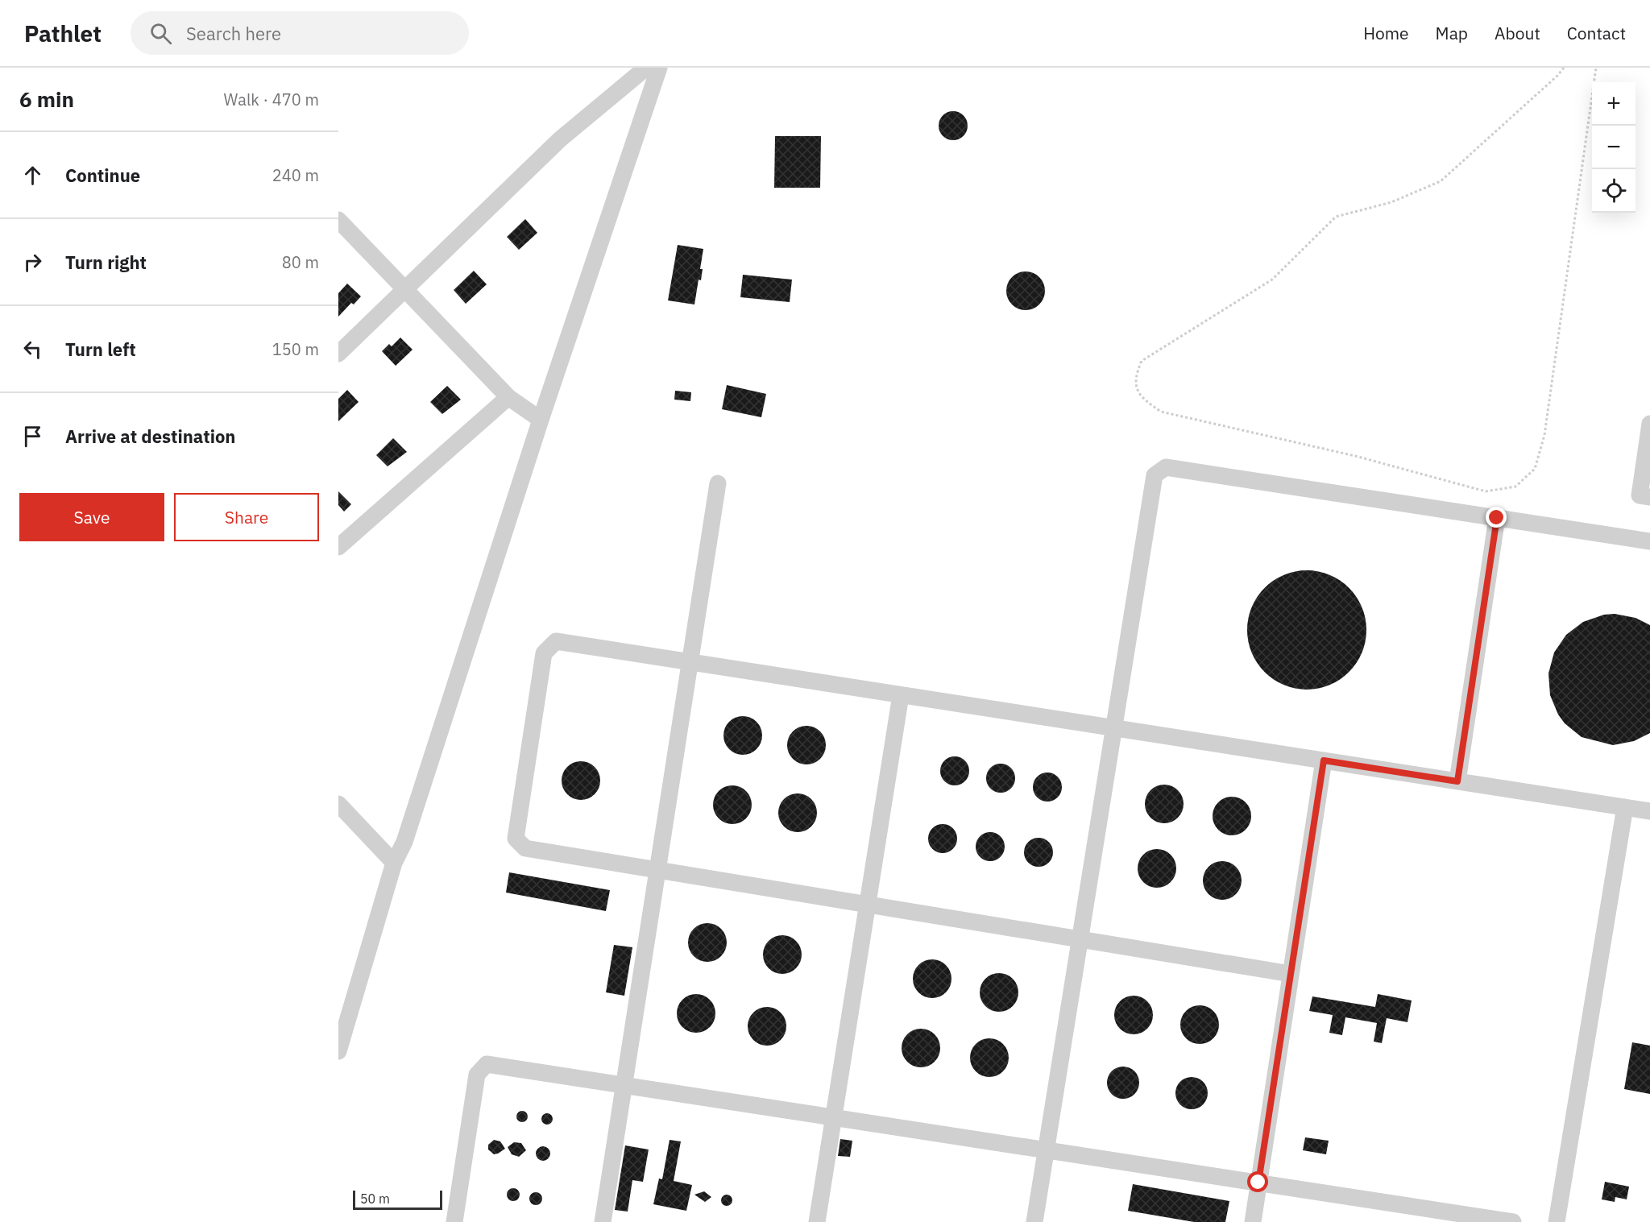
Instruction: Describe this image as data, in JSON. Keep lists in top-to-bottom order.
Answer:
{
  "scale_bar": "50 m",
  "page": {
    "header": "Pathlet",
    "search": "Search here",
    "nav": [
      "Home",
      "Map",
      "About",
      "Contact"
    ],
    "heading": ["6 min", "Walk · 470 m"],
    "map_buttons": ["+", "−"],
    "list": [
      ["Continue", "240 m"],
      ["Turn right", "80 m"],
      ["Turn left", "150 m"],
      "Arrive at destination"
    ],
    "buttons": ["Save", "Share"],
    "scale": "50 m"
  }
}
